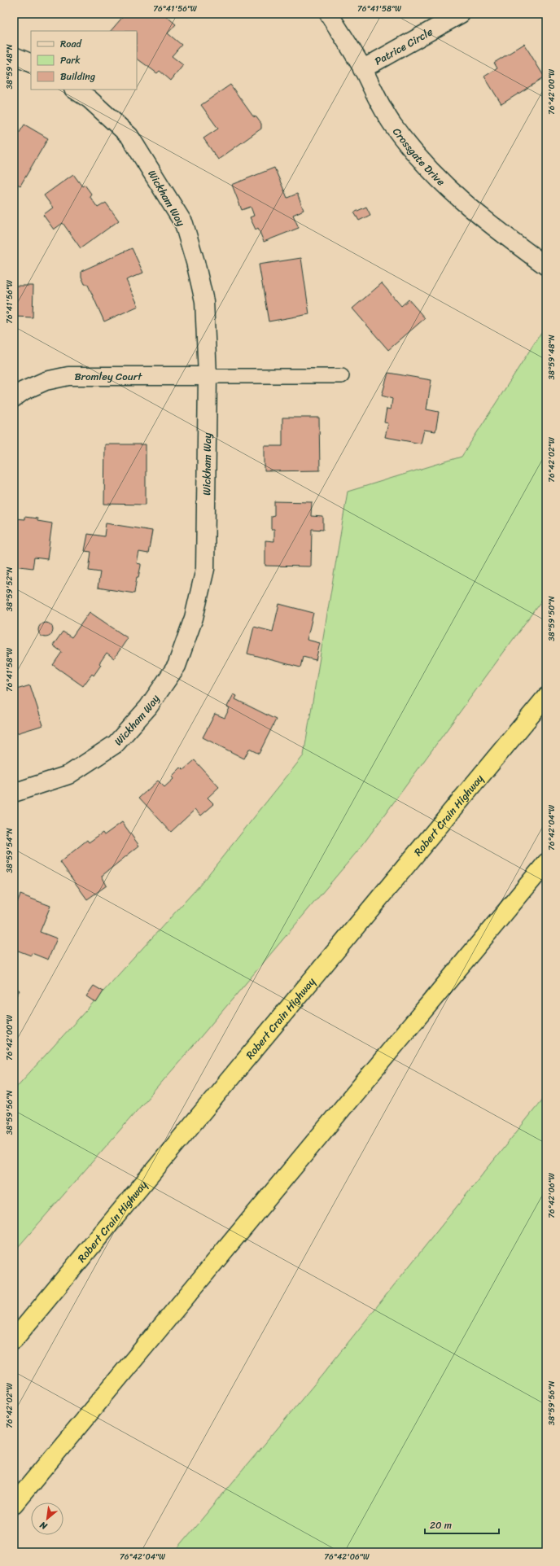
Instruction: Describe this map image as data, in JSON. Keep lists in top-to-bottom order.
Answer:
{
  "streets": {
    "highway": ["Robert Crain Highway"],
    "street": [
      "Patrice Circle",
      "Crossgate Drive",
      "Wickham Way",
      "Bromley Court"
    ]
  },
  "crossings": [
    ["Patrice Circle", "Crossgate Drive"],
    ["Wickham Way", "Bromley Court"]
  ],
  "legend": ["Road", "Park", "Building"],
  "scale_bar": "20 m",
  "north": "bottom left",
  "coordinates": [
    "76°41'56\"W",
    "76°41'58\"W",
    "38°59'48\"N",
    "76°42'00\"W",
    "76°42'02\"W",
    "38°59'52\"N",
    "38°59'50\"N",
    "76°42'04\"W",
    "38°59'54\"N",
    "38°59'56\"N",
    "76°42'06\"W"
  ]
}
